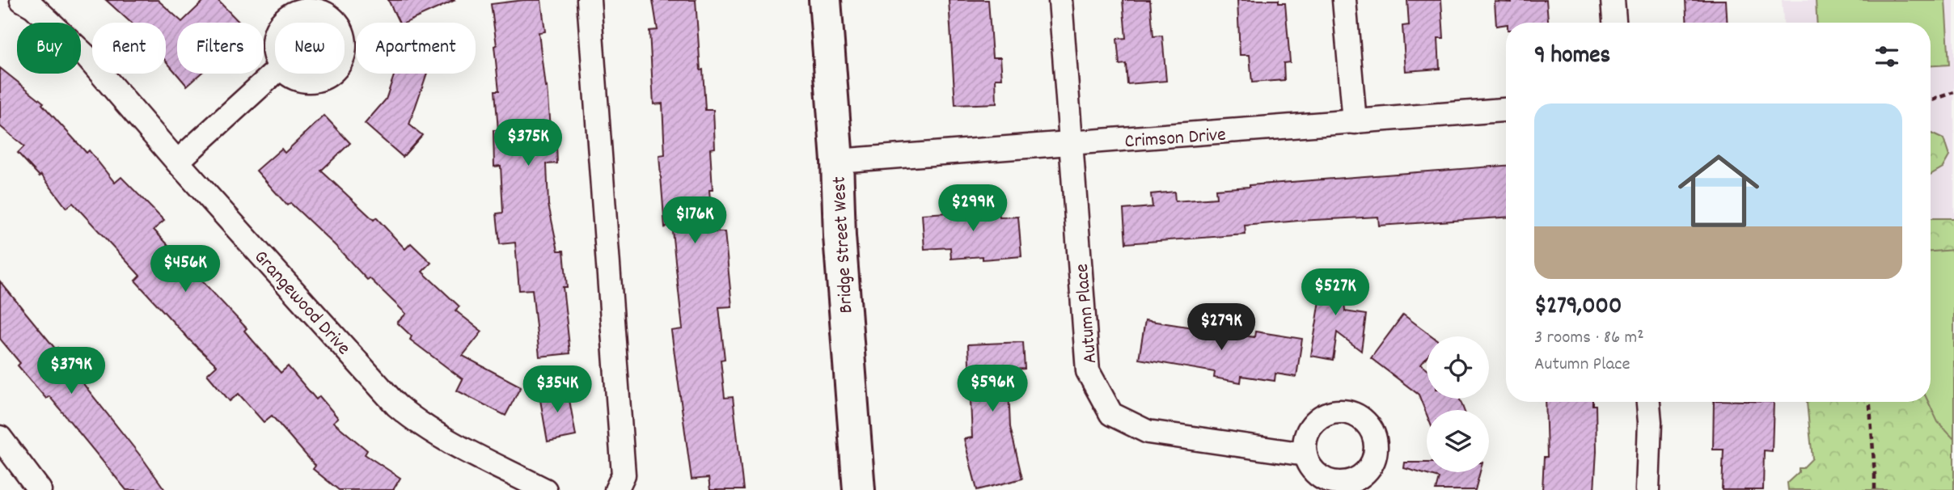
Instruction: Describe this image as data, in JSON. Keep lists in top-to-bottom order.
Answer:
{
  "streets": {
    "main road": ["Bridge Street West"],
    "street": ["Crimson Drive", "Grangewood Drive", "Autumn Place"]
  },
  "crossings": [
    ["Crimson Drive", "Bridge Street West"],
    ["Crimson Drive", "Autumn Place"]
  ],
  "page": {
    "chip": [
      "Buy",
      "Rent",
      "Filters",
      "New",
      "Apartment"
    ],
    "heading": "9 homes",
    "list": [
      {
        "name": "$279,000",
        "note": "3 rooms · 86 m² · Autumn Place"
      }
    ],
    "price": [
      "$375K",
      "$299K",
      "$176K",
      "$456K",
      "$527K",
      "$279K",
      "$379K",
      "$596K",
      "$354K"
    ]
  }
}
